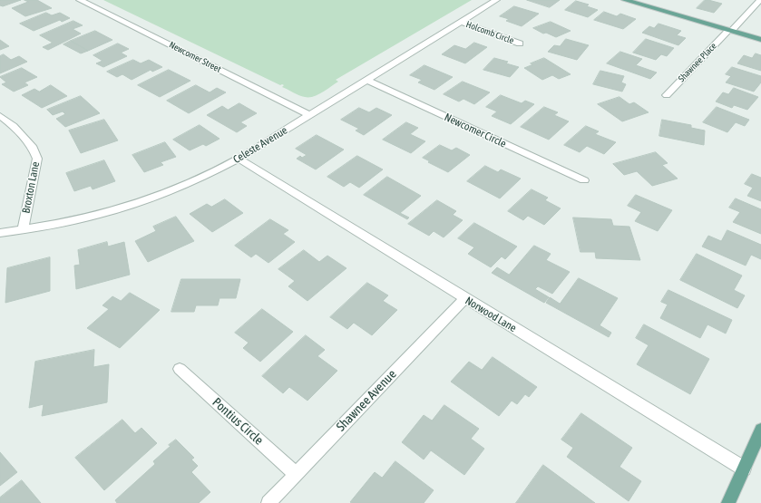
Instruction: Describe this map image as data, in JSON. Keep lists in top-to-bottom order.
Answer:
{
  "streets": {
    "street": [
      "Holcomb Circle",
      "Newcomer Street",
      "Shawnee Place",
      "Newcomer Circle",
      "Celeste Avenue",
      "Broxton Lane",
      "Norwood Lane",
      "Shawnee Avenue",
      "Pontius Circle"
    ]
  },
  "crossings": [
    ["Holcomb Circle", "Celeste Avenue"],
    ["Newcomer Street", "Celeste Avenue"],
    ["Newcomer Circle", "Celeste Avenue"],
    ["Celeste Avenue", "Broxton Lane"],
    ["Celeste Avenue", "Norwood Lane"],
    ["Norwood Lane", "Shawnee Avenue"],
    ["Shawnee Avenue", "Pontius Circle"]
  ]
}
